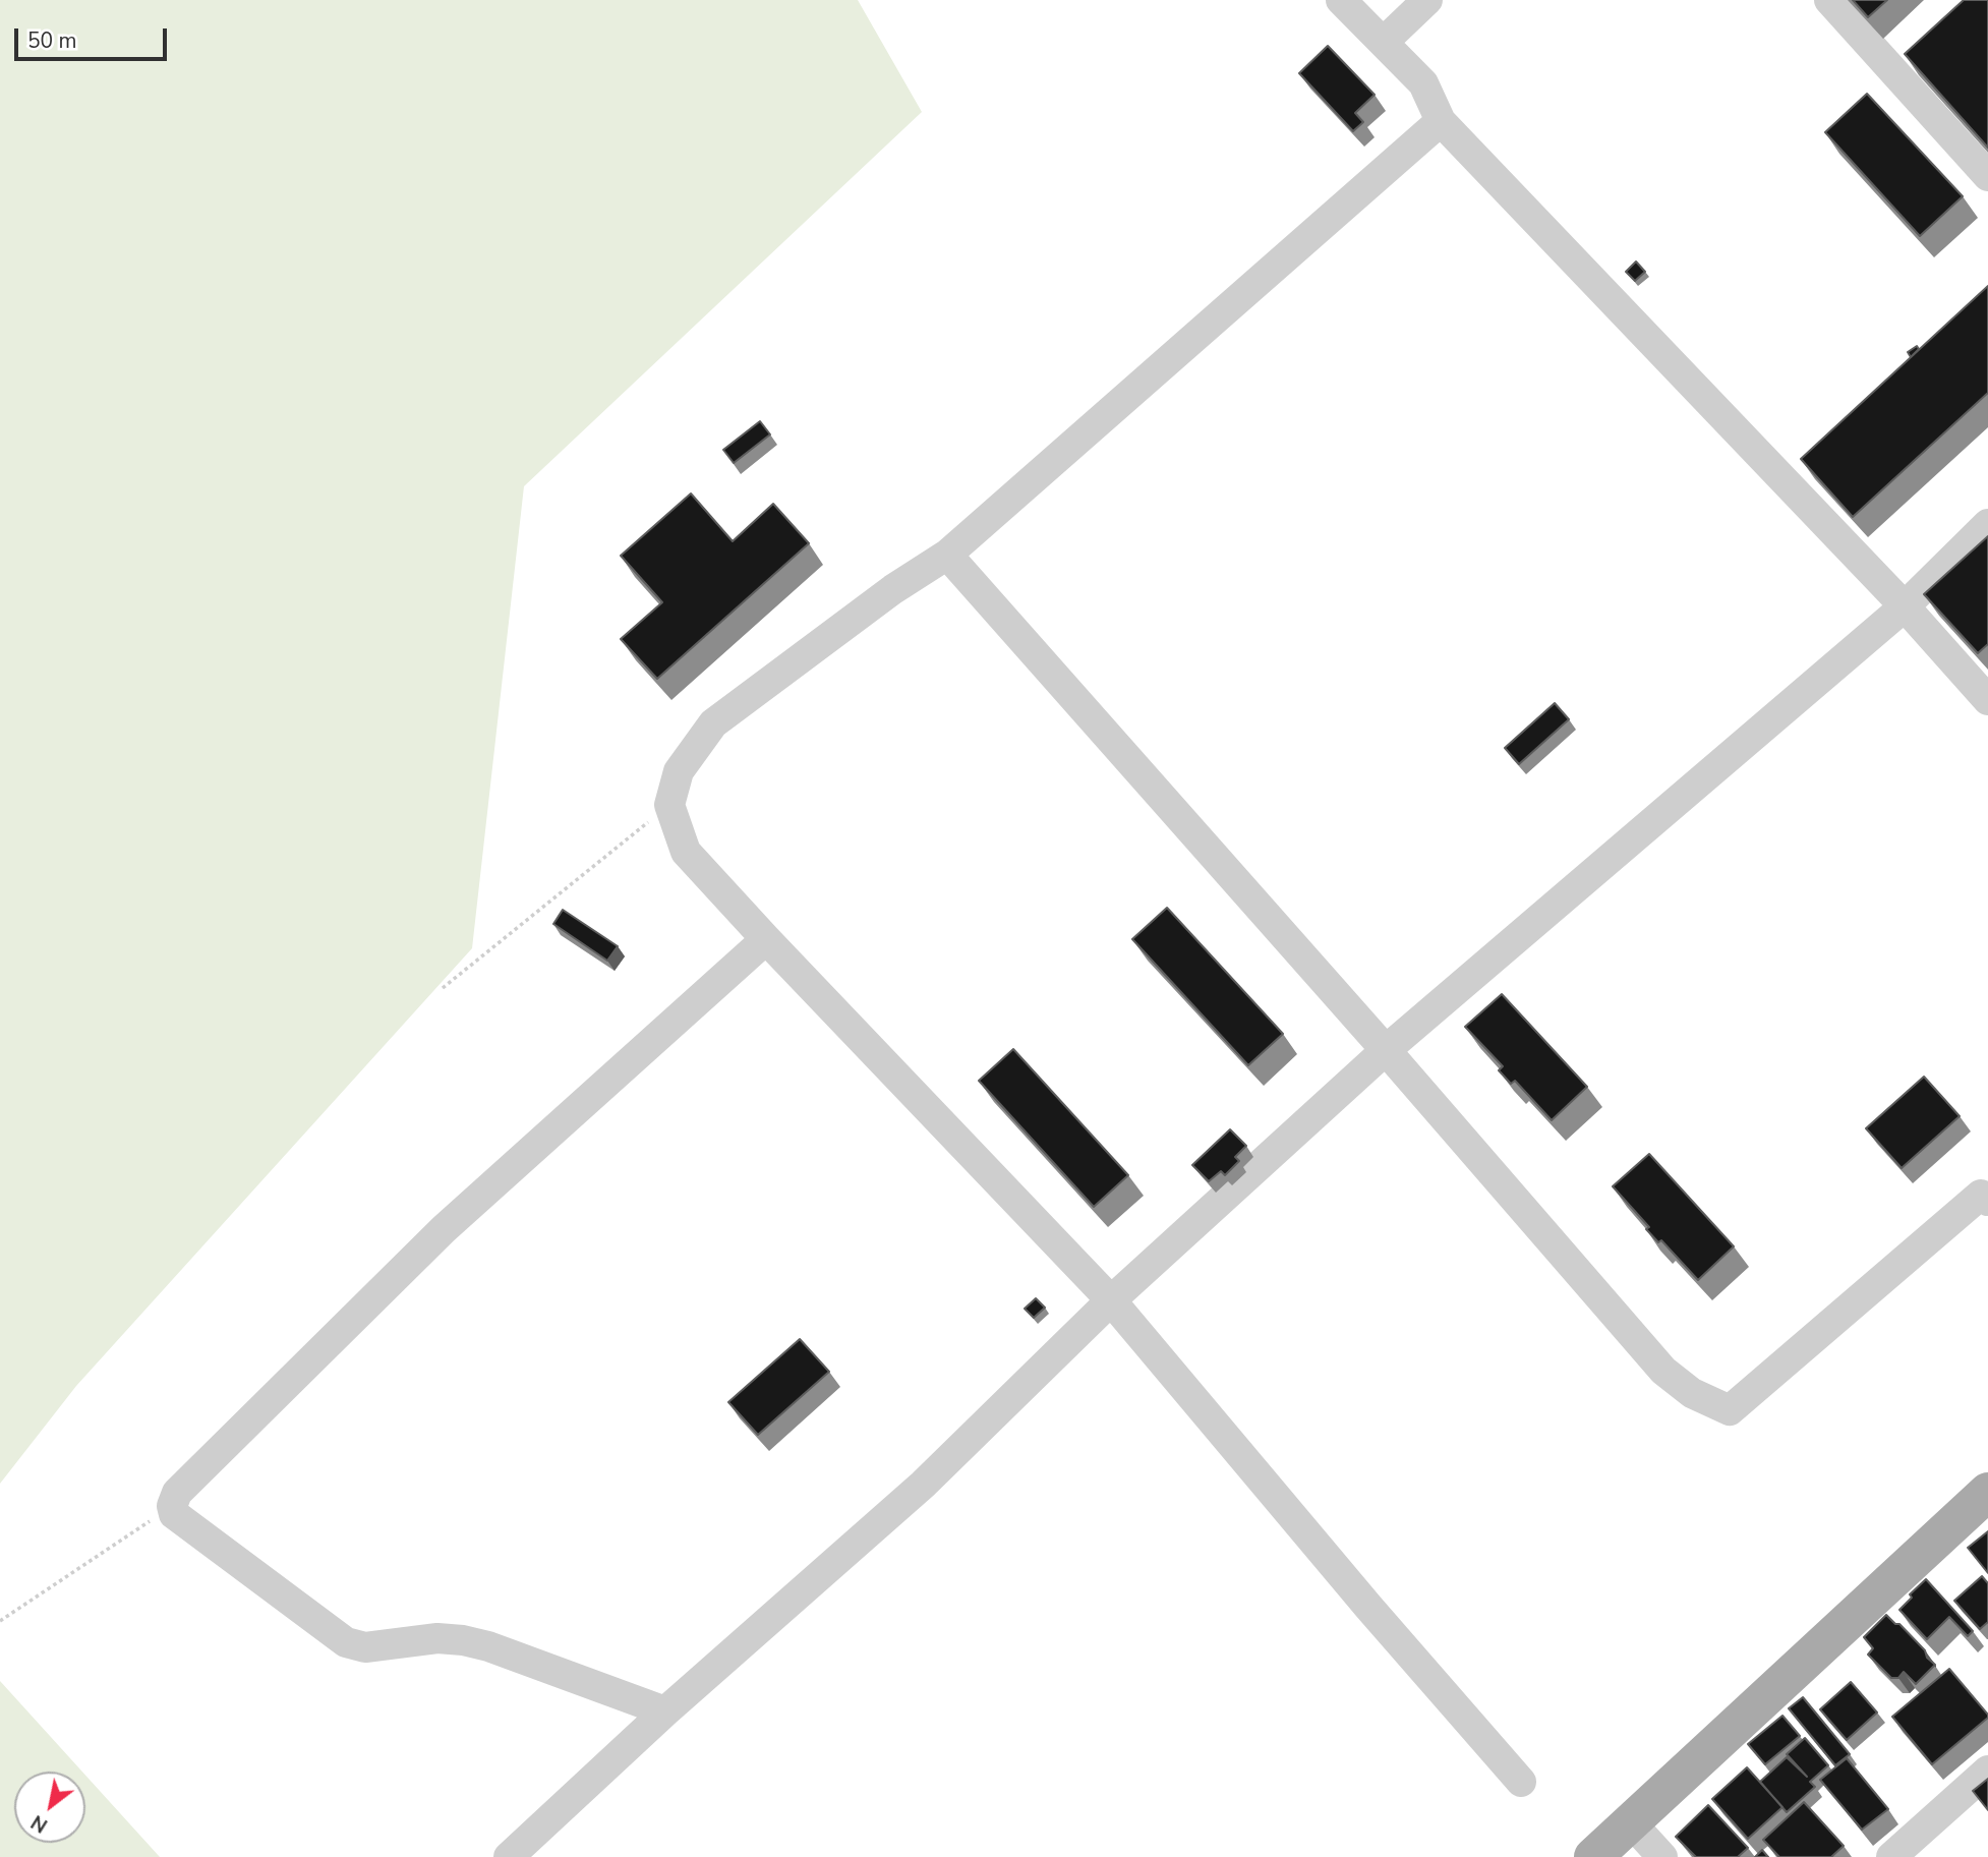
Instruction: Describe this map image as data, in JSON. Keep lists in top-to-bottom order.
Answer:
{
  "scale_bar": "50 m",
  "north": "bottom left"
}
